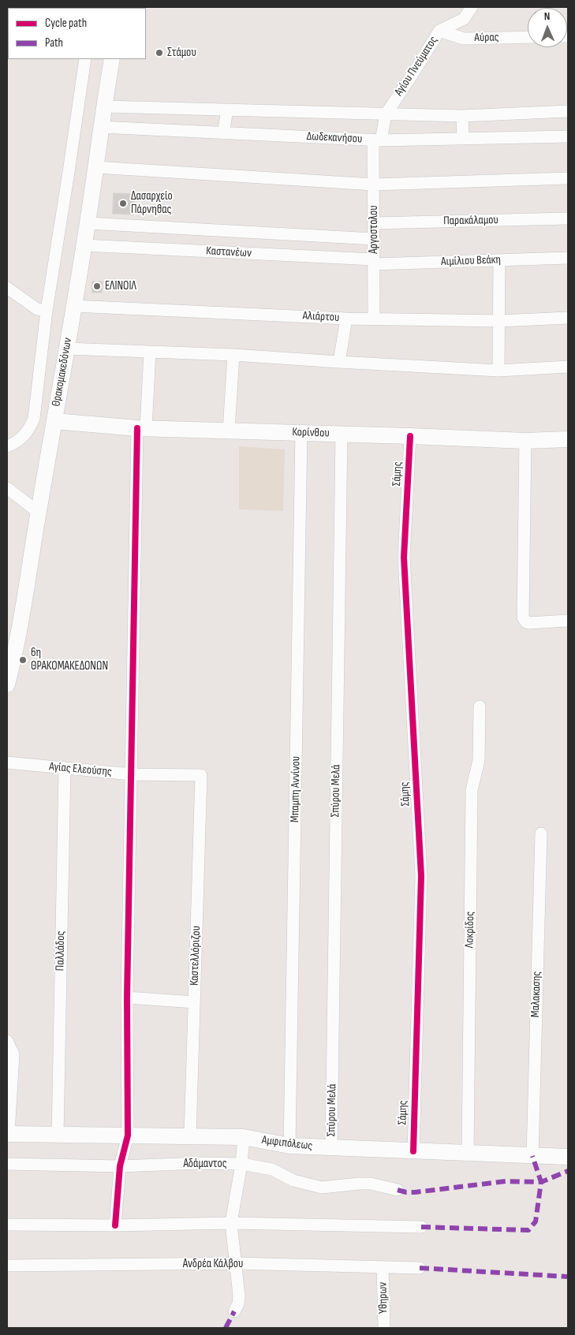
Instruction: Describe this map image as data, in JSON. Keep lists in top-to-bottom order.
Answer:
{
  "streets": {
    "street": [
      "Αύρας",
      "Αγίου Πνεύματος",
      "Δωδεκανήσου",
      "Παρακάλαμου",
      "Αργοστολου",
      "Καστανέων",
      "Αιμίλιου Βεάκη",
      "Αλιάρτου",
      "Θρακομακεδόνων",
      "Κορίνθου",
      "Σάμης",
      "Αγίας Ελεούσης",
      "Μπαμπη Αννίνου",
      "Σπύρου Μελά",
      "Λοκρίδος",
      "Παλλάδος",
      "Καστελλόριζου",
      "Μαλακασης",
      "Αμφιπόλεως",
      "Αδάμαντος",
      "Ανδρέα Κάλβου",
      "Υθηρων"
    ]
  },
  "crossings": [
    ["Αύρας", "Αγίου Πνεύματος"],
    ["Αγίου Πνεύματος", "Δωδεκανήσου"],
    ["Αγίου Πνεύματος", "Αργοστολου"],
    ["Δωδεκανήσου", "Αργοστολου"],
    ["Δωδεκανήσου", "Θρακομακεδόνων"],
    ["Παρακάλαμου", "Αργοστολου"],
    ["Αργοστολου", "Καστανέων"],
    ["Αργοστολου", "Αιμίλιου Βεάκη"],
    ["Αργοστολου", "Αλιάρτου"],
    ["Καστανέων", "Αιμίλιου Βεάκη"],
    ["Καστανέων", "Θρακομακεδόνων"],
    ["Αλιάρτου", "Θρακομακεδόνων"],
    ["Θρακομακεδόνων", "Κορίνθου"],
    ["Κορίνθου", "Σάμης"],
    ["Κορίνθου", "Μπαμπη Αννίνου"],
    ["Κορίνθου", "Σπύρου Μελά"],
    ["Σάμης", "Αμφιπόλεως"],
    ["Αγίας Ελεούσης", "Παλλάδος"],
    ["Αγίας Ελεούσης", "Καστελλόριζου"],
    ["Μπαμπη Αννίνου", "Αμφιπόλεως"],
    ["Σπύρου Μελά", "Αμφιπόλεως"],
    ["Λοκρίδος", "Αμφιπόλεως"],
    ["Παλλάδος", "Αμφιπόλεως"],
    ["Καστελλόριζου", "Αμφιπόλεως"],
    ["Μαλακασης", "Αμφιπόλεως"],
    ["Ανδρέα Κάλβου", "Υθηρων"]
  ],
  "places": [
    "Στάμου",
    "Δασαρχείο Πάρνηθας",
    "ΕΛΙΝΟΙΛ",
    "6η ΘΡΑΚΟΜΑΚΕΔΟΝΩΝ"
  ],
  "legend": ["Cycle path", "Path"],
  "north": "top"
}
